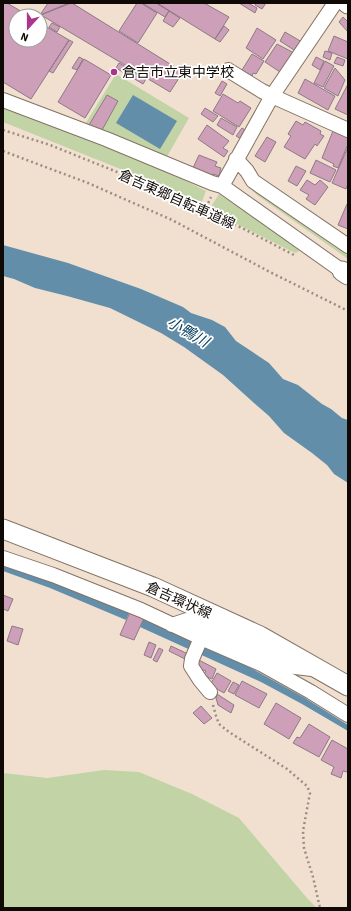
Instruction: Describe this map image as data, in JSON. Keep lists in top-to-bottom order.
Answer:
{
  "streets": {
    "main road": ["倉吉環状線"],
    "path": ["倉吉東郷自転車道線"]
  },
  "water": ["小鴨川"],
  "places": ["倉吉市立東中学校"],
  "north": "bottom"
}
